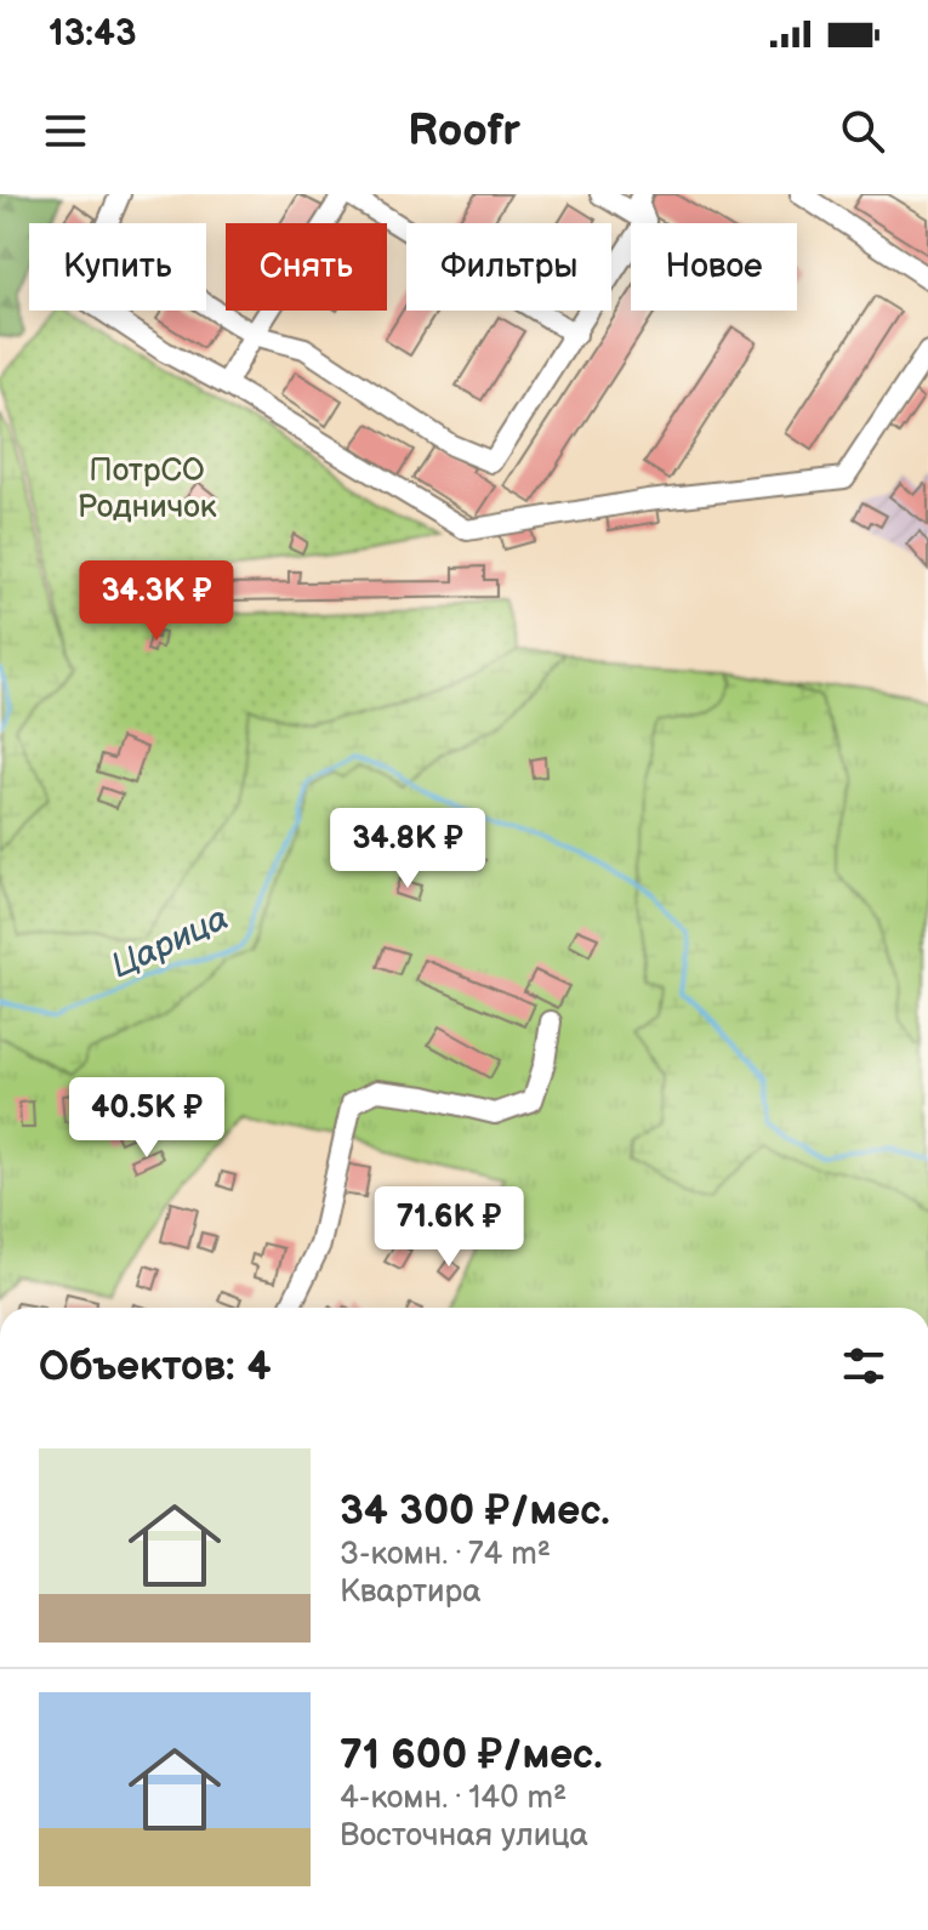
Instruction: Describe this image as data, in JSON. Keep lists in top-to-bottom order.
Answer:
{
  "water": ["Царица"],
  "parks": ["ПотрСО Родничок"],
  "page": {
    "status": "13:43",
    "header": "Roofr",
    "chip": [
      "Купить",
      "Снять",
      "Фильтры",
      "Новое"
    ],
    "price": [
      "34.3K ₽",
      "34.8K ₽",
      "40.5K ₽",
      "71.6K ₽"
    ],
    "heading": "Объектов: 4",
    "list": [
      {
        "name": "34 300 ₽/мес.",
        "note": "3-комн. · 74 m² · Квартира"
      },
      {
        "name": "71 600 ₽/мес.",
        "note": "4-комн. · 140 m² · Восточная улица"
      }
    ]
  }
}
